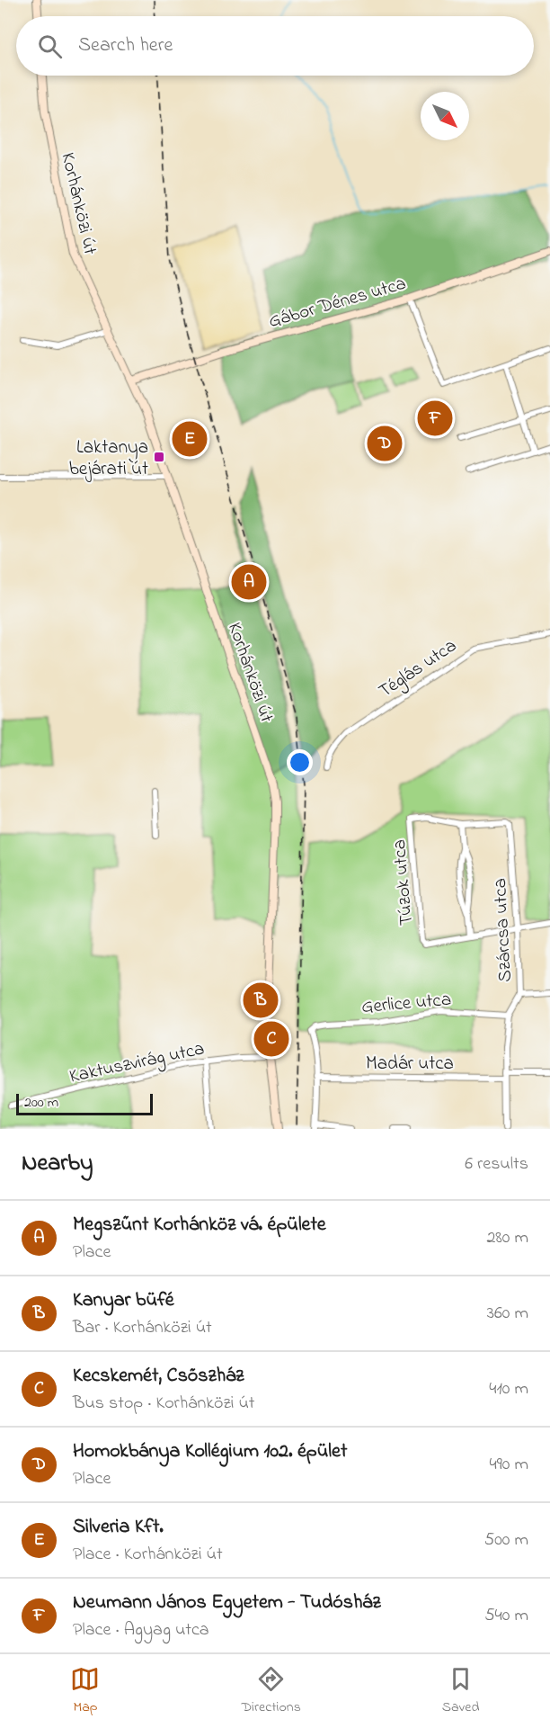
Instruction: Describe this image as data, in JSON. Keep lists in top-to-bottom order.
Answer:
{
  "streets": {
    "street": [
      "Korhánközi út",
      "Gábor Dénes utca",
      "Téglás utca",
      "Túzok utca",
      "Szárcsa utca",
      "Gerlice utca",
      "Kaktuszvirág utca",
      "Madár utca"
    ]
  },
  "crossings": [
    ["Korhánközi út", "Gábor Dénes utca"],
    ["Korhánközi út", "Kaktuszvirág utca"],
    ["Túzok utca", "Szárcsa utca"],
    ["Szárcsa utca", "Gerlice utca"],
    ["Szárcsa utca", "Madár utca"],
    ["Gerlice utca", "Madár utca"]
  ],
  "places": {
    "transit": ["Laktanya bejárati út"]
  },
  "scale_bar": "200 m",
  "north": "bottom right",
  "page": {
    "search": "Search here",
    "pins": [
      "F",
      "E",
      "D",
      "A",
      "B",
      "C"
    ],
    "scale": "200 m",
    "heading": ["Nearby", "6 results"],
    "list": [
      {
        "mark": "A",
        "name": "Megszűnt Korhánköz vá. épülete",
        "note": "Place",
        "value": "280 m"
      },
      {
        "mark": "B",
        "name": "Kanyar büfé",
        "note": "Bar · Korhánközi út",
        "value": "360 m"
      },
      {
        "mark": "C",
        "name": "Kecskemét, Csőszház",
        "note": "Bus stop · Korhánközi út",
        "value": "410 m"
      },
      {
        "mark": "D",
        "name": "Homokbánya Kollégium 102. épület",
        "note": "Place",
        "value": "490 m"
      },
      {
        "mark": "E",
        "name": "Silveria Kft.",
        "note": "Place · Korhánközi út",
        "value": "500 m"
      },
      {
        "mark": "F",
        "name": "Neumann János Egyetem - Tudósház",
        "note": "Place · Agyag utca",
        "value": "540 m"
      }
    ],
    "nav": ["Map", "Directions", "Saved"]
  }
}
